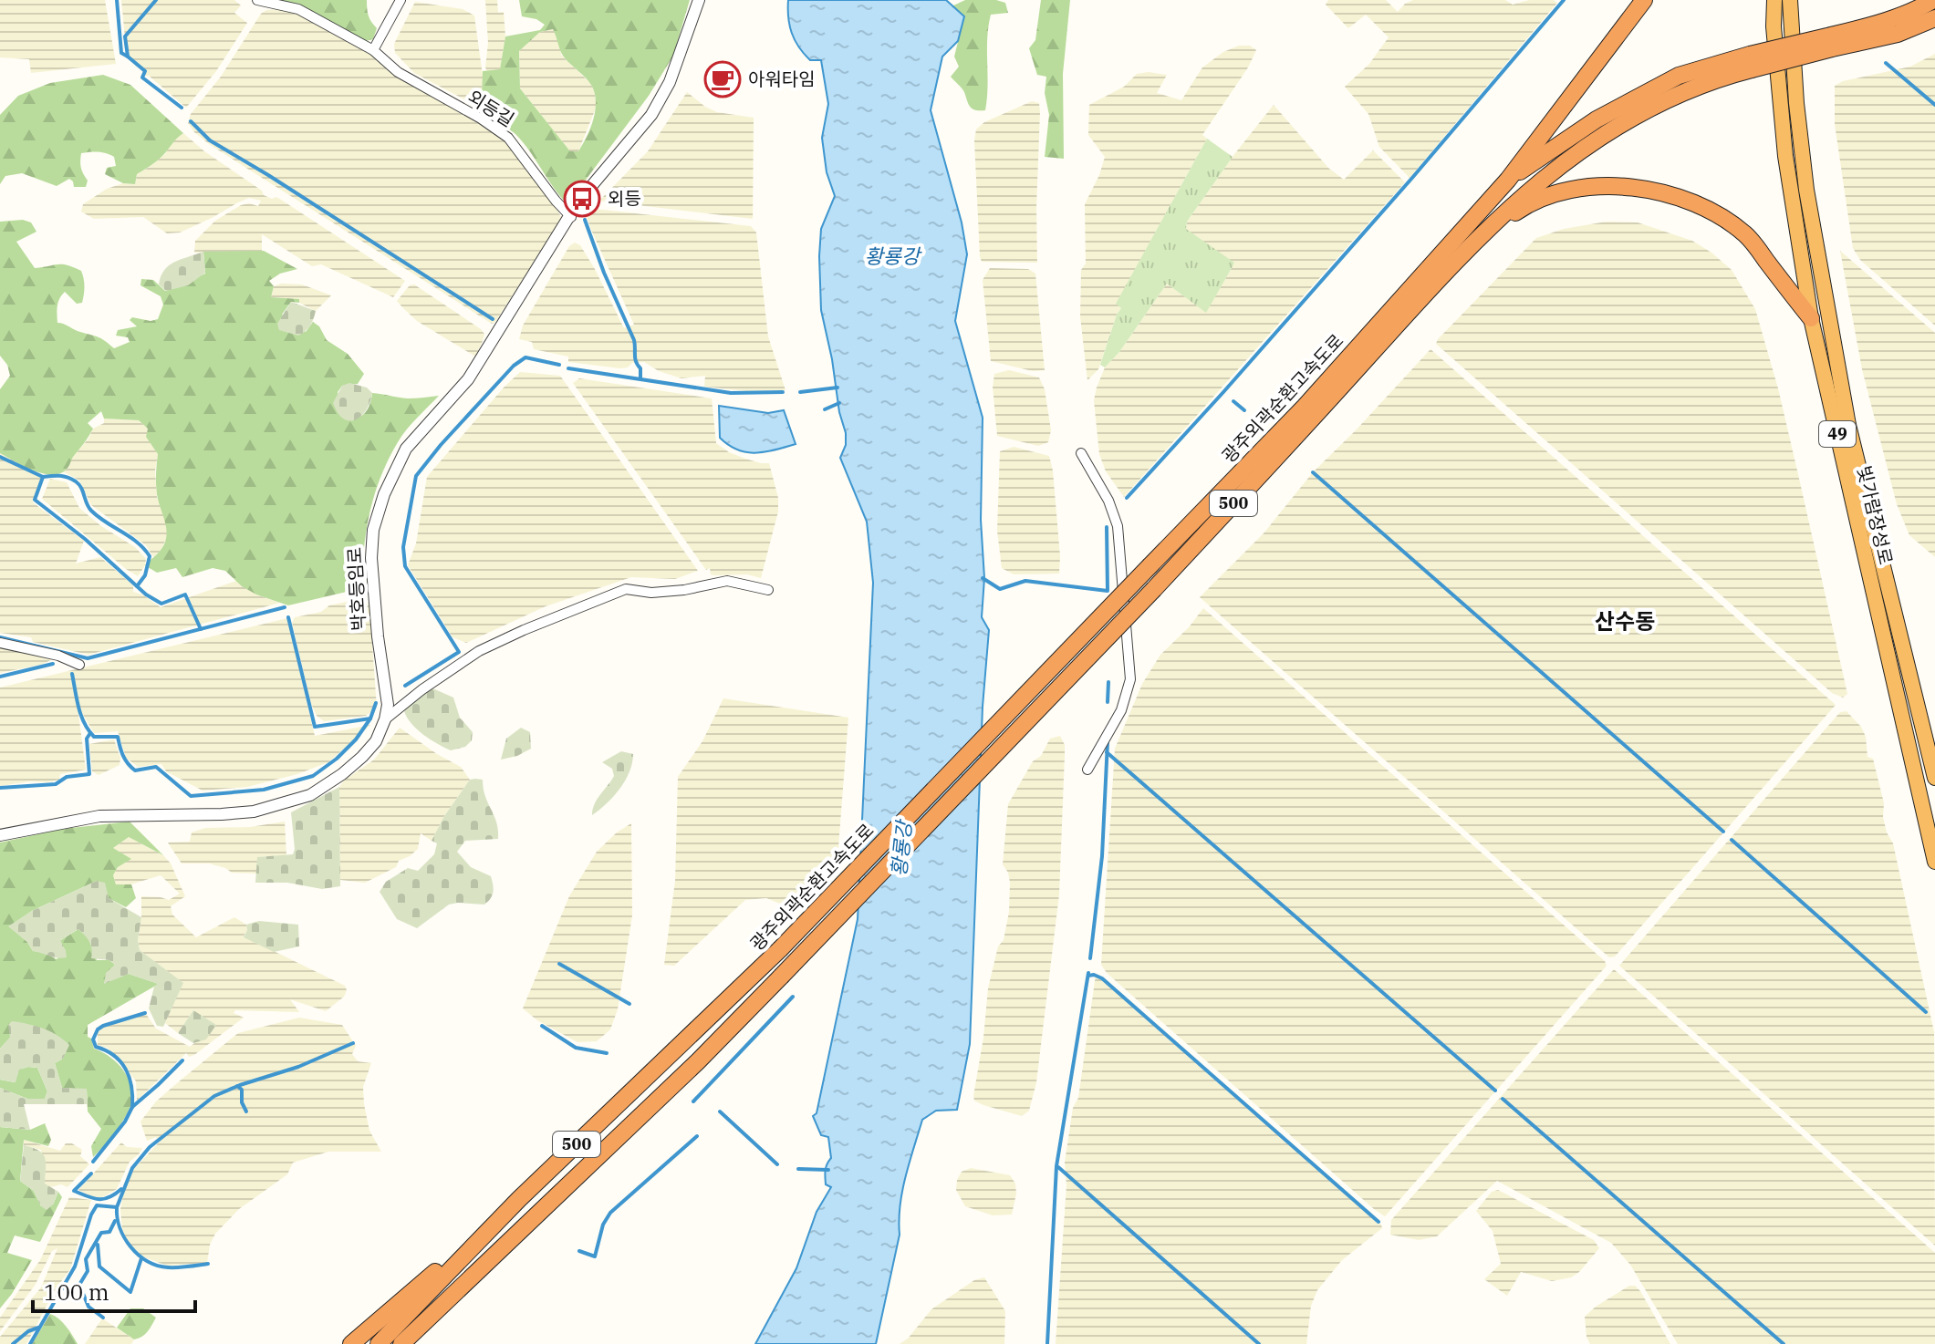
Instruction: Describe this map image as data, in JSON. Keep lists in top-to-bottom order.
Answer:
{
  "streets": {
    "highway": [
      "광주외곽순환고속도로",
      "49",
      "500",
      "빛가람장성로"
    ],
    "street": ["외등길", "박호등임로"]
  },
  "crossings": [
    ["외등길", "박호등임로"]
  ],
  "districts": ["산수동"],
  "water": ["황룡강"],
  "places": {
    "cafe": ["아워타임"],
    "bus stop": ["외등"]
  },
  "scale_bar": "100 m"
}
